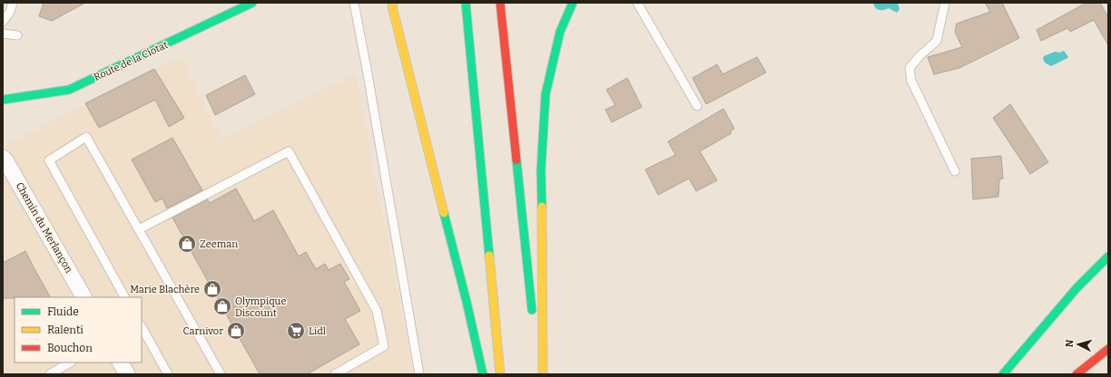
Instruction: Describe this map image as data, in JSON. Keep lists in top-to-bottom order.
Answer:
{
  "streets": {
    "main road": ["Route de la Ciotat"],
    "street": ["Chemin du Merlançon"]
  },
  "places": {
    "shop": [
      "Zeeman",
      "Marie Blachère",
      "Olympique Discount",
      "Carnivor"
    ],
    "supermarket": ["Lidl"]
  },
  "legend": ["Fluide", "Ralenti", "Bouchon"],
  "north": "left"
}
